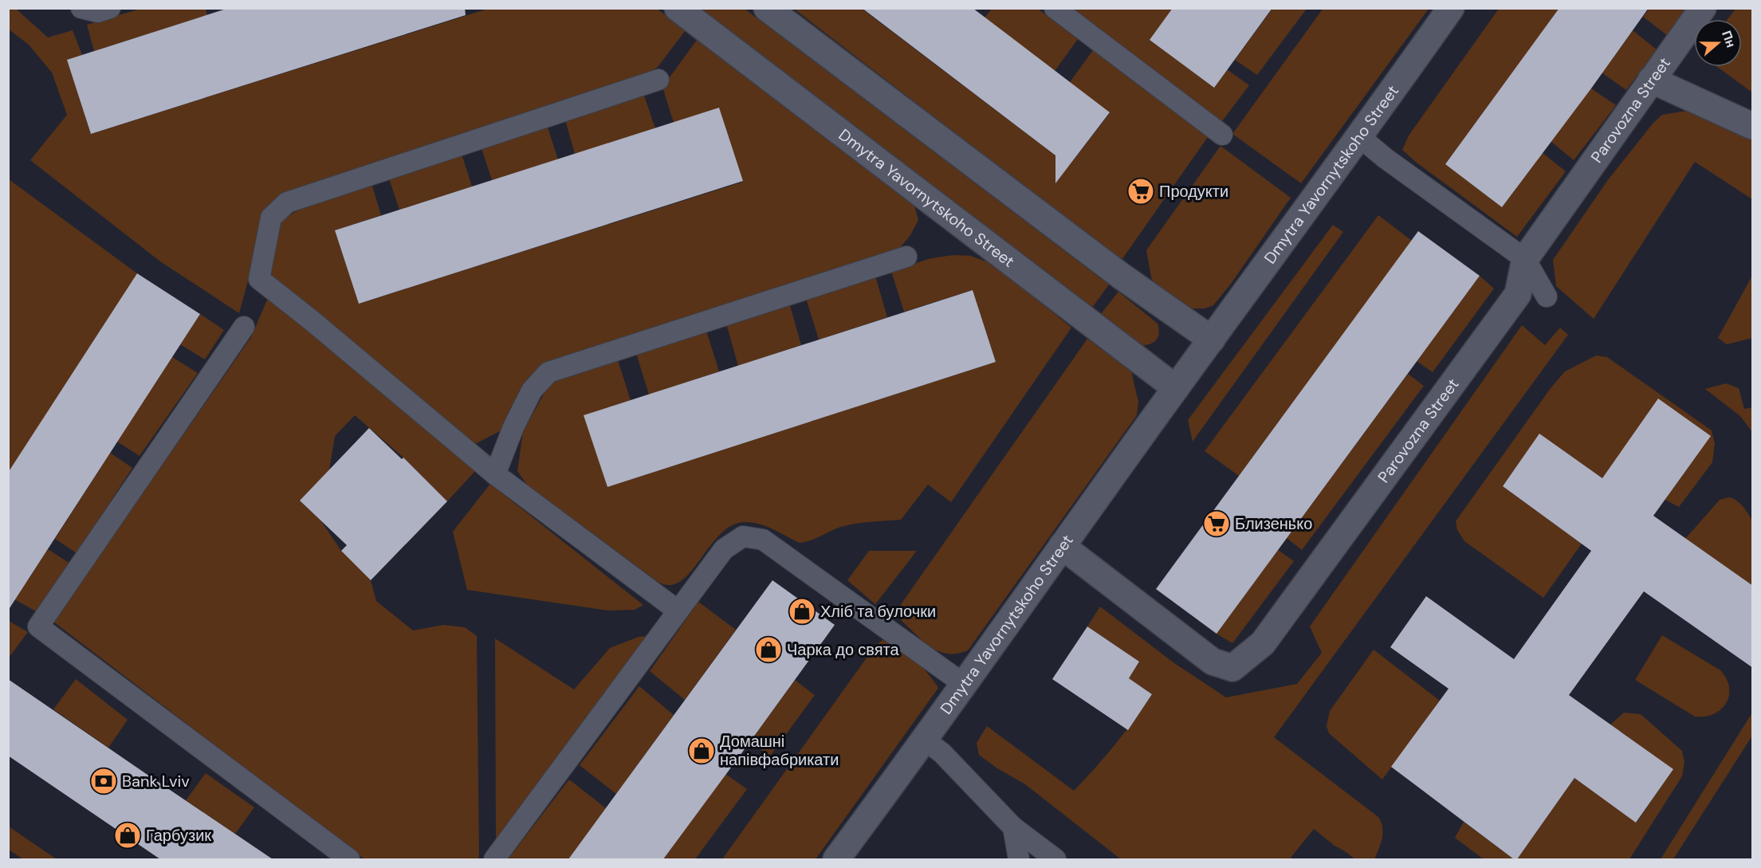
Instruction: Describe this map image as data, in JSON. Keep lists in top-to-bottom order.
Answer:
{
  "streets": {
    "street": ["Parovozna Street", "Dmytra Yavornytskoho Street"]
  },
  "crossings": [
    ["Parovozna Street", "Dmytra Yavornytskoho Street"]
  ],
  "places": {
    "supermarket": ["Продукти", "Близенько"],
    "shop": [
      "Хліб та булочки",
      "Чарка до свята",
      "Домашні напівфабрикати",
      "Гарбузик"
    ],
    "bank": ["Bank Lviv"]
  },
  "north": "right"
}
